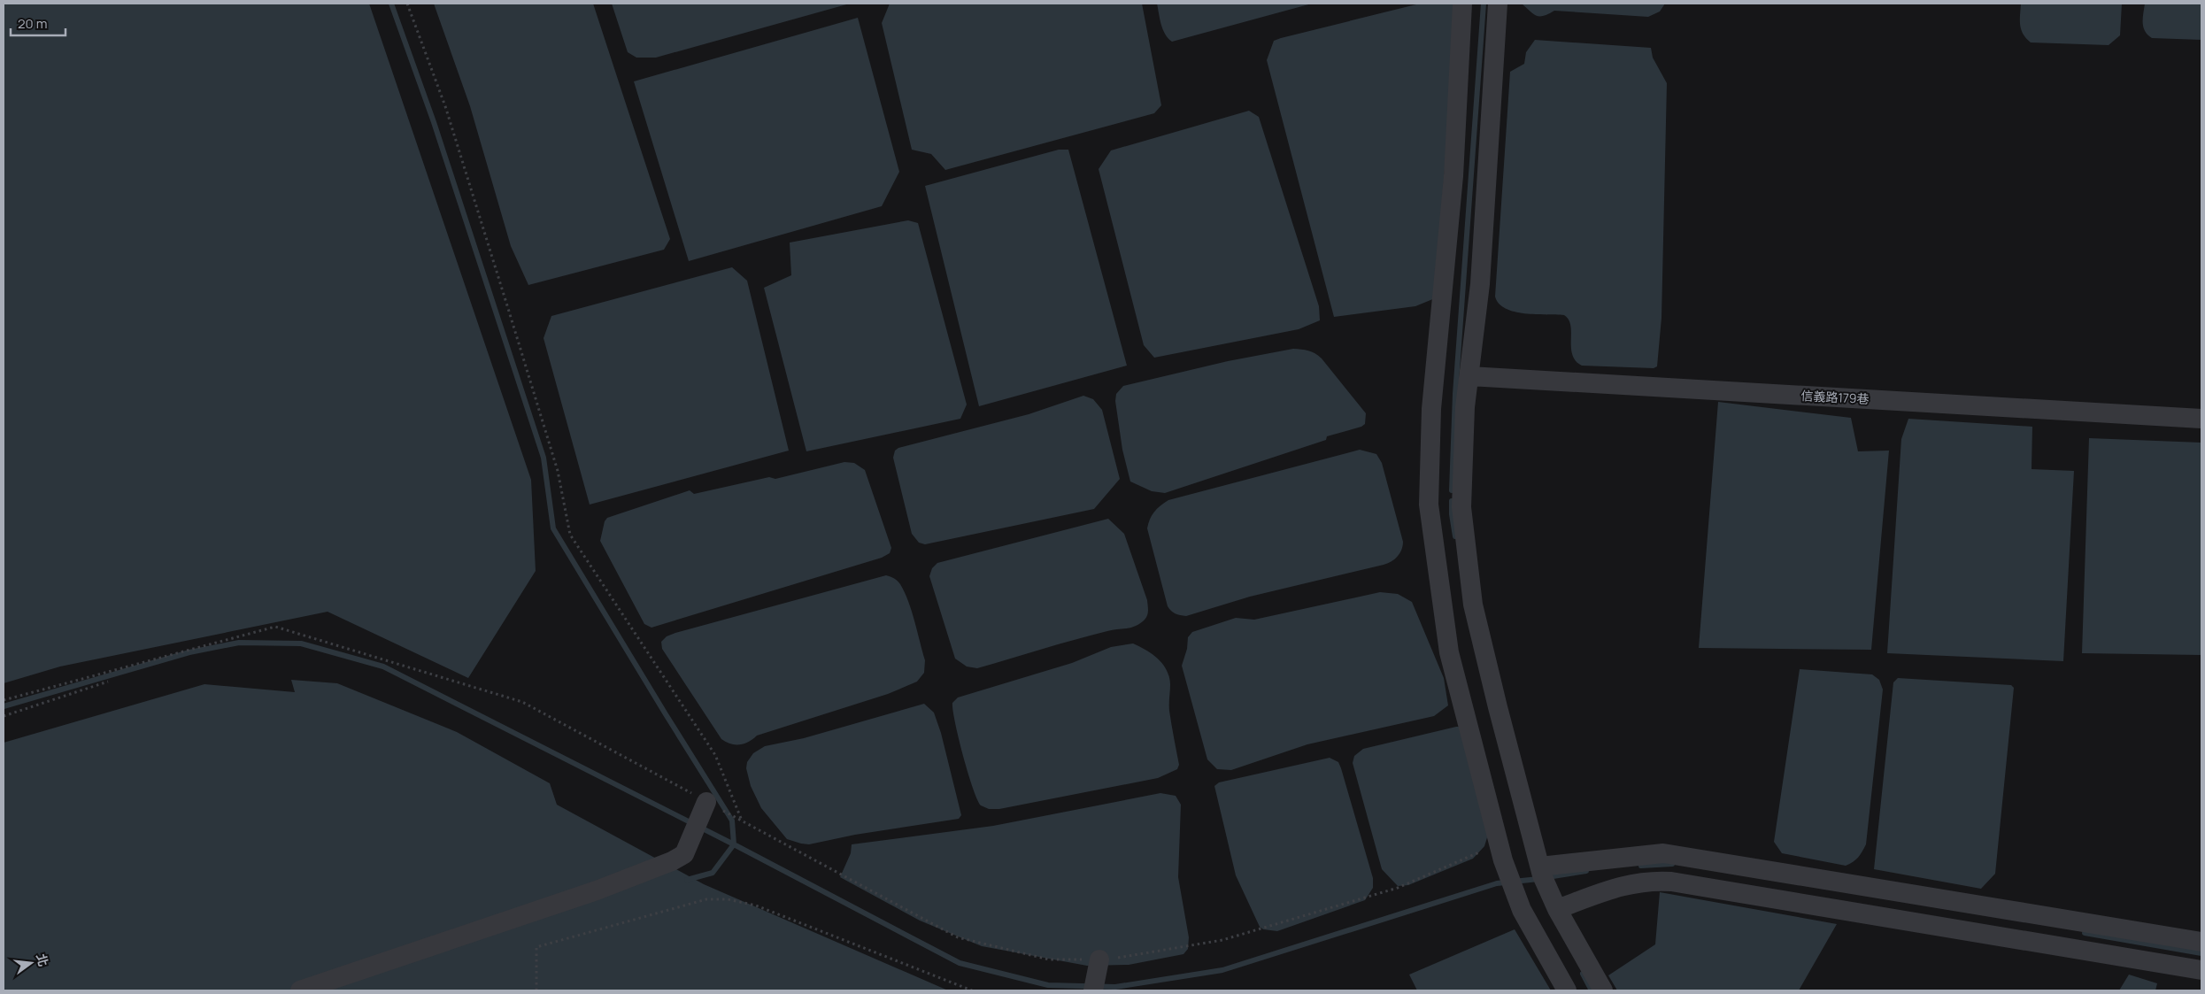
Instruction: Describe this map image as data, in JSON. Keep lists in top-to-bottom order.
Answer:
{
  "streets": {
    "street": ["信義路179巷"]
  },
  "scale_bar": "20 m",
  "north": "right"
}
